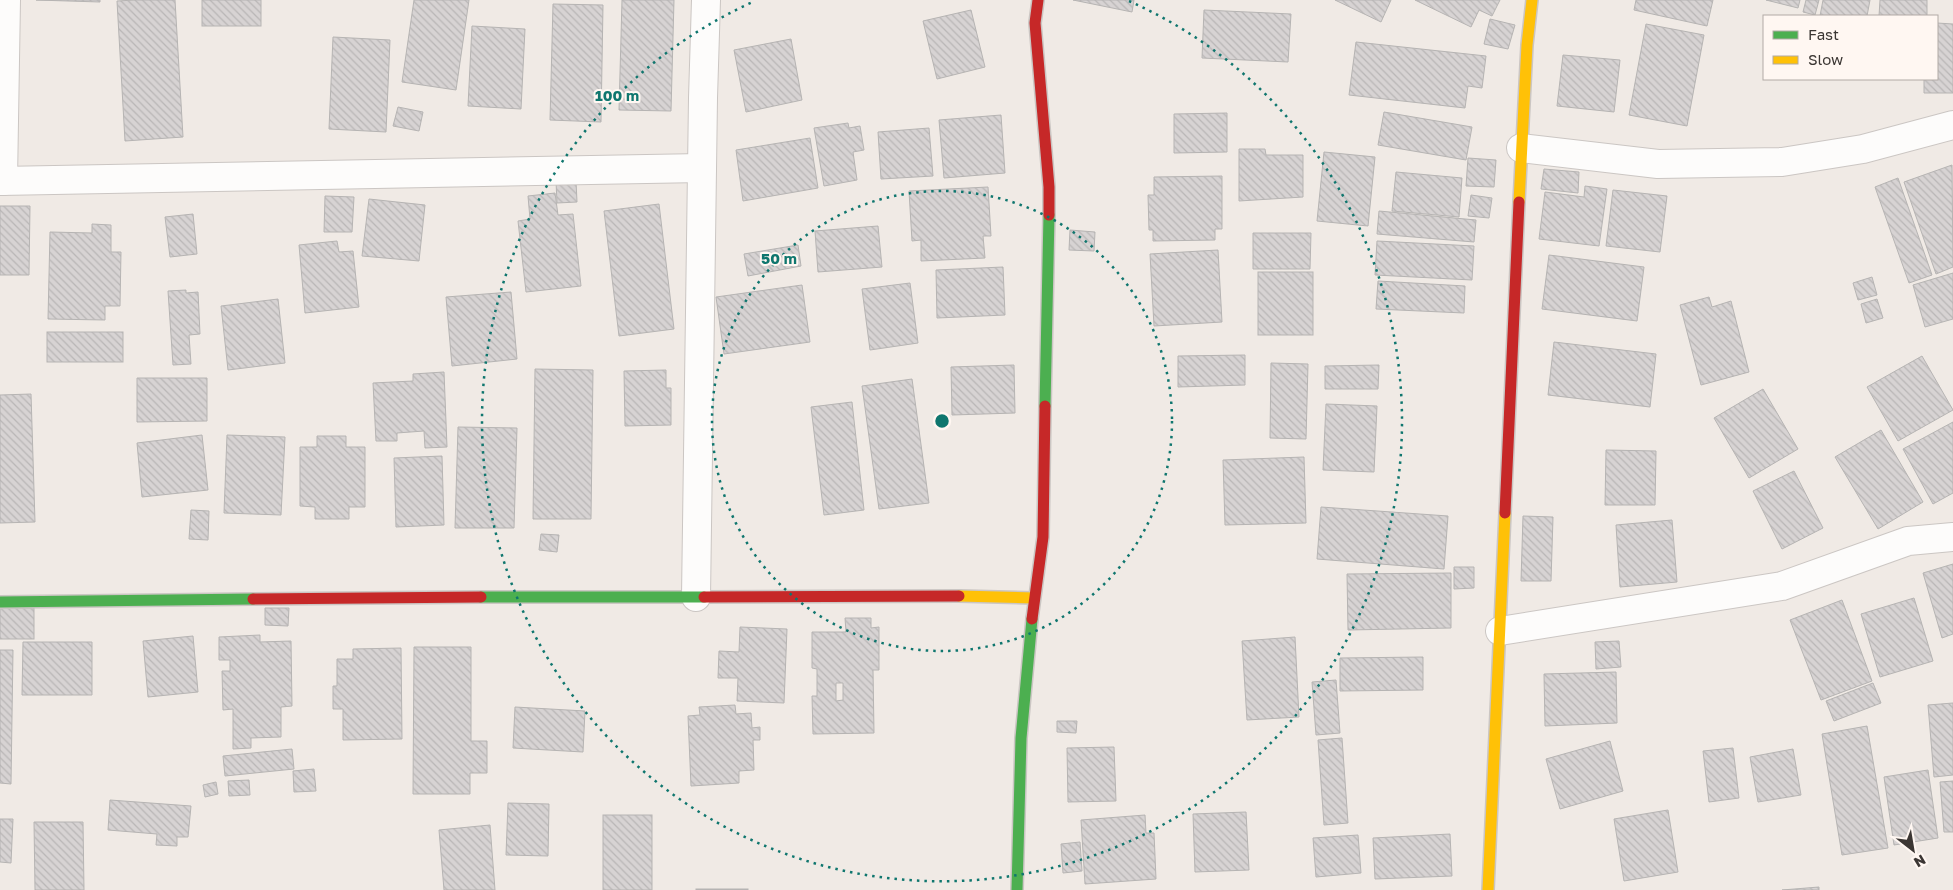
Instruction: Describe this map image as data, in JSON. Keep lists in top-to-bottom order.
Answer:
{
  "legend": ["Fast", "Slow"],
  "north": "bottom right",
  "rings": ["100 m", "50 m"]
}
